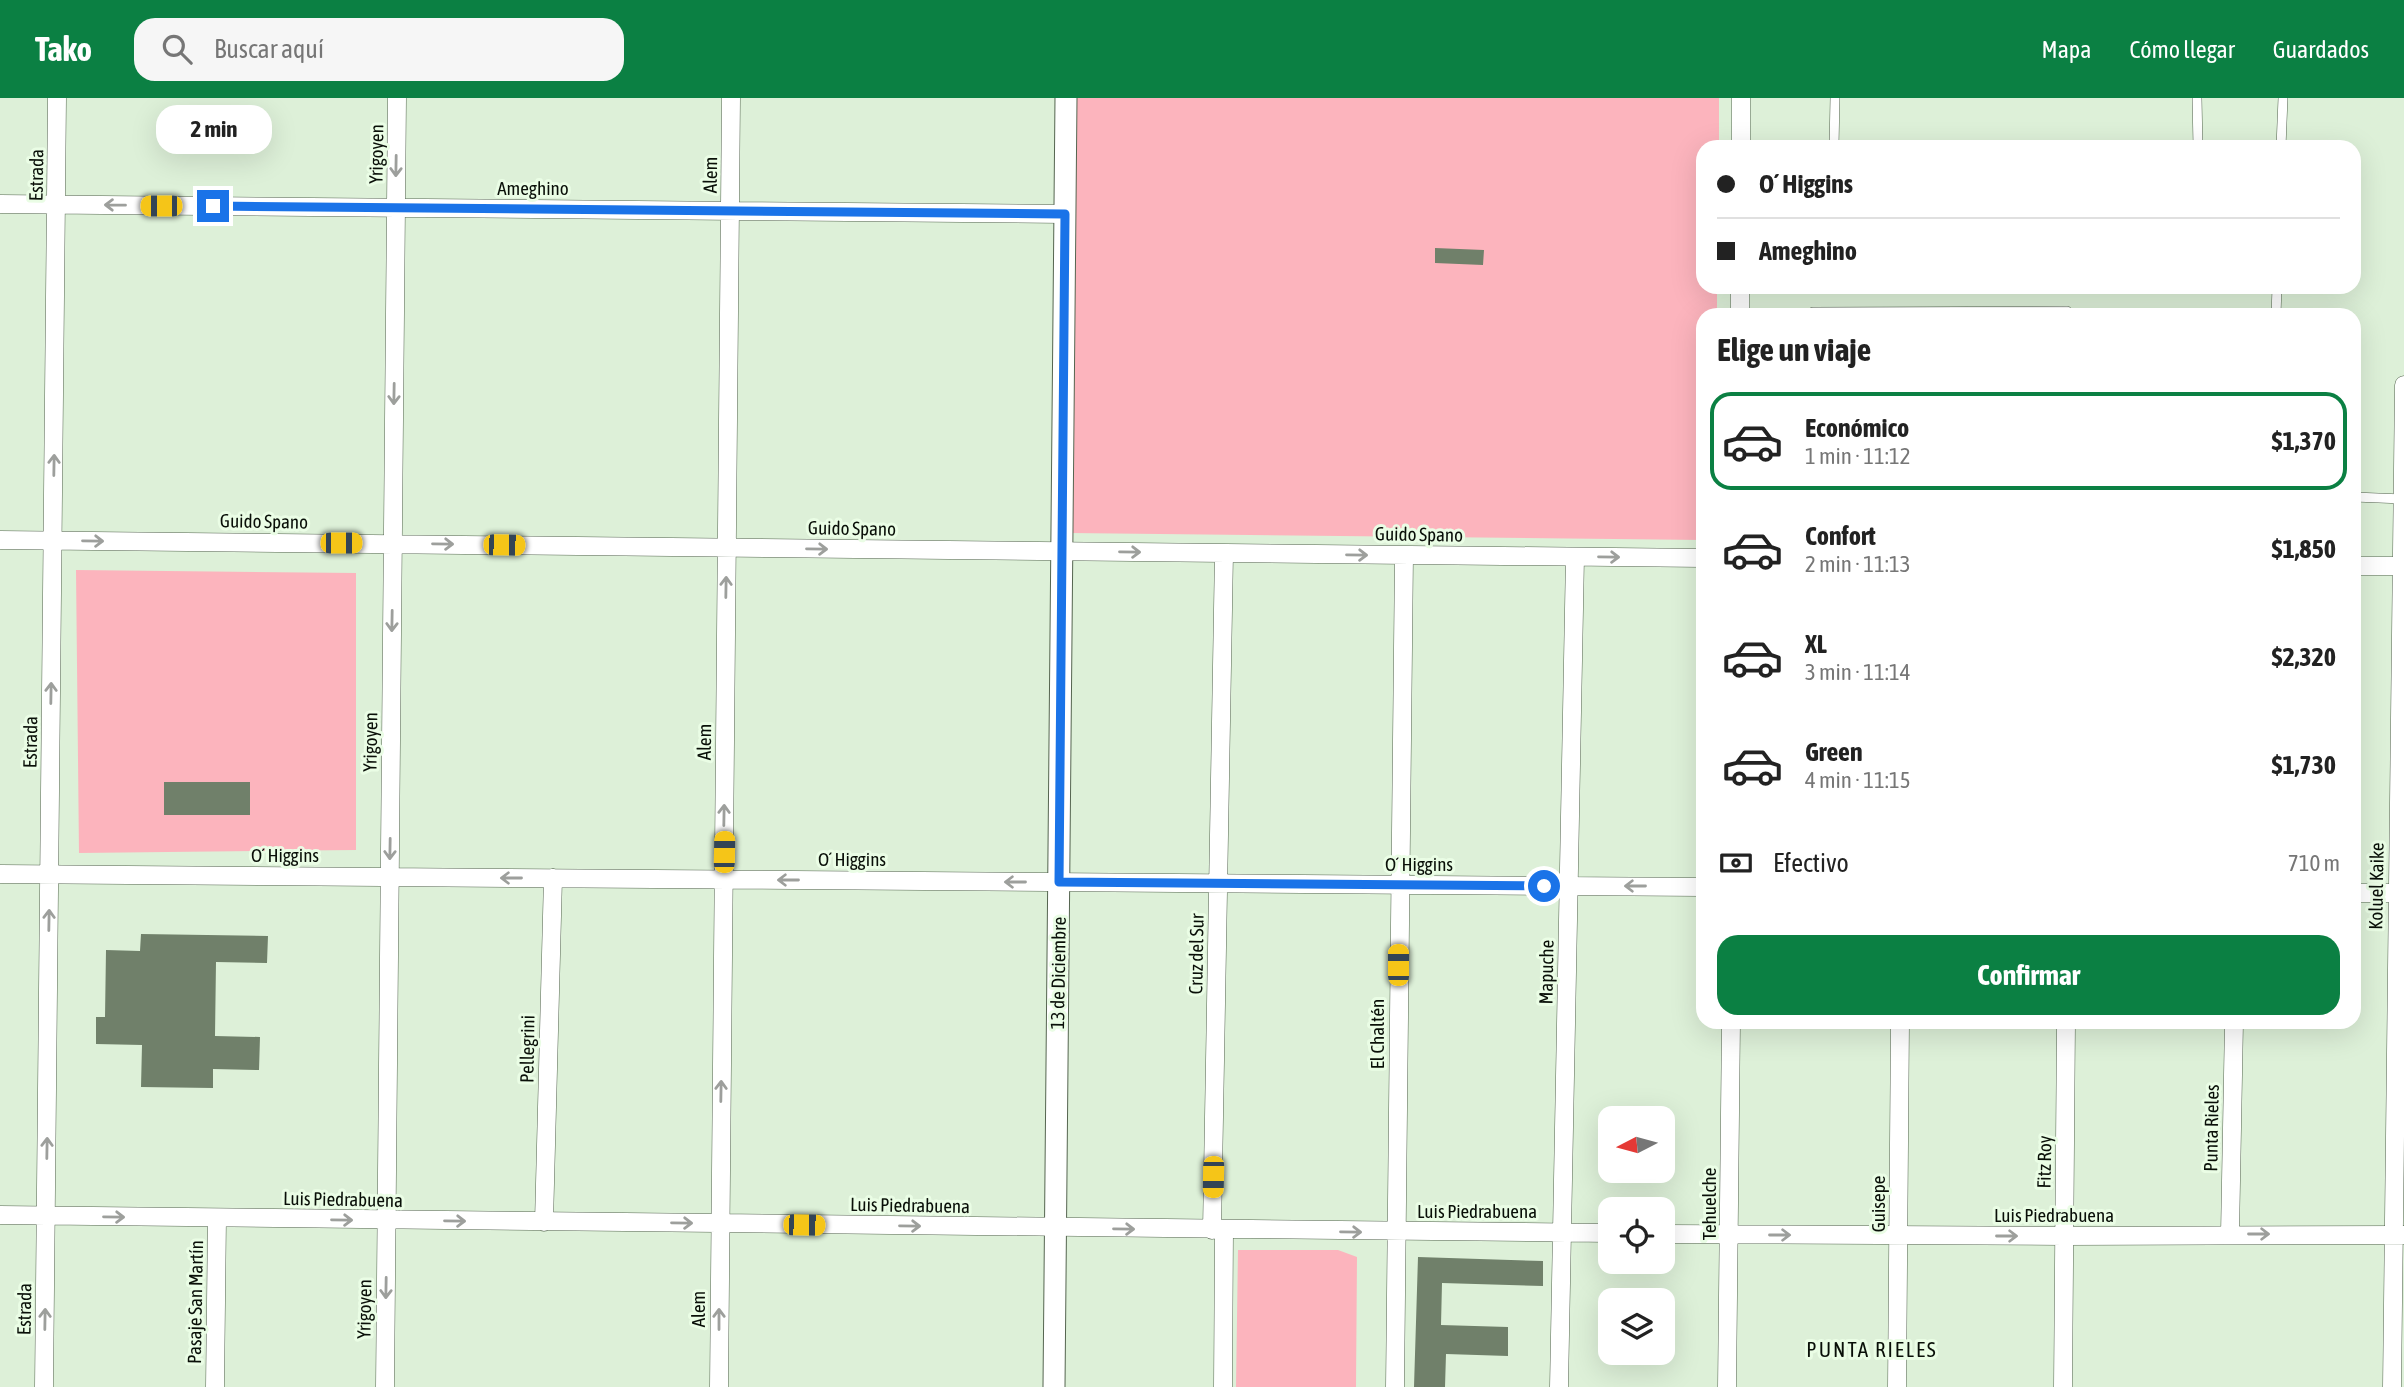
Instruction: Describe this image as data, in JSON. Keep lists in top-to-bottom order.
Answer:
{
  "streets": {
    "street": [
      "Yrigoyen",
      "Estrada",
      "Alem",
      "Ameghino",
      "Guido Spano",
      "O´ Higgins",
      "Koluel Kaike",
      "Cruz del Sur",
      "Mapuche",
      "13 de Diciembre",
      "El Chaltén",
      "Pellegrini",
      "Punta Rieles",
      "Fitz Roy",
      "Luis Piedrabuena",
      "Tehuelche",
      "Guisepe",
      "Pasaje San Martín"
    ]
  },
  "crossings": [
    ["Yrigoyen", "Ameghino"],
    ["Yrigoyen", "Guido Spano"],
    ["Yrigoyen", "O´ Higgins"],
    ["Yrigoyen", "Luis Piedrabuena"],
    ["Estrada", "Ameghino"],
    ["Estrada", "Guido Spano"],
    ["Estrada", "O´ Higgins"],
    ["Estrada", "Luis Piedrabuena"],
    ["Alem", "Ameghino"],
    ["Alem", "Guido Spano"],
    ["Alem", "O´ Higgins"],
    ["Alem", "Luis Piedrabuena"],
    ["Ameghino", "13 de Diciembre"],
    ["Guido Spano", "Cruz del Sur"],
    ["Guido Spano", "Mapuche"],
    ["Guido Spano", "13 de Diciembre"],
    ["Guido Spano", "El Chaltén"],
    ["O´ Higgins", "Cruz del Sur"],
    ["O´ Higgins", "Mapuche"],
    ["O´ Higgins", "13 de Diciembre"],
    ["O´ Higgins", "El Chaltén"],
    ["O´ Higgins", "Pellegrini"],
    ["Koluel Kaike", "Luis Piedrabuena"],
    ["Cruz del Sur", "Luis Piedrabuena"],
    ["Mapuche", "Luis Piedrabuena"],
    ["13 de Diciembre", "Luis Piedrabuena"],
    ["El Chaltén", "Luis Piedrabuena"],
    ["Pellegrini", "Luis Piedrabuena"],
    ["Punta Rieles", "Luis Piedrabuena"],
    ["Fitz Roy", "Luis Piedrabuena"],
    ["Luis Piedrabuena", "Tehuelche"],
    ["Luis Piedrabuena", "Guisepe"],
    ["Luis Piedrabuena", "Pasaje San Martín"]
  ],
  "one_way": [
    "Yrigoyen",
    "Estrada",
    "Alem",
    "Guido Spano",
    "O´ Higgins",
    "Luis Piedrabuena"
  ],
  "districts": ["PUNTA RIELES"],
  "north": "left",
  "page": {
    "header": "Tako",
    "search": "Buscar aquí",
    "nav": ["Mapa", "Cómo llegar", "Guardados"],
    "bubble": "2 min",
    "banner": ["O´ Higgins", "Ameghino"],
    "heading": "Elige un viaje",
    "list": [
      {
        "name": "Económico",
        "note": "1 min · 11:12",
        "value": "$1,370"
      },
      {
        "name": "Confort",
        "note": "2 min · 11:13",
        "value": "$1,850"
      },
      {
        "name": "XL",
        "note": "3 min · 11:14",
        "value": "$2,320"
      },
      {
        "name": "Green",
        "note": "4 min · 11:15",
        "value": "$1,730"
      }
    ],
    "pay": ["Efectivo", "710 m"],
    "buttons": "Confirmar"
  }
}
